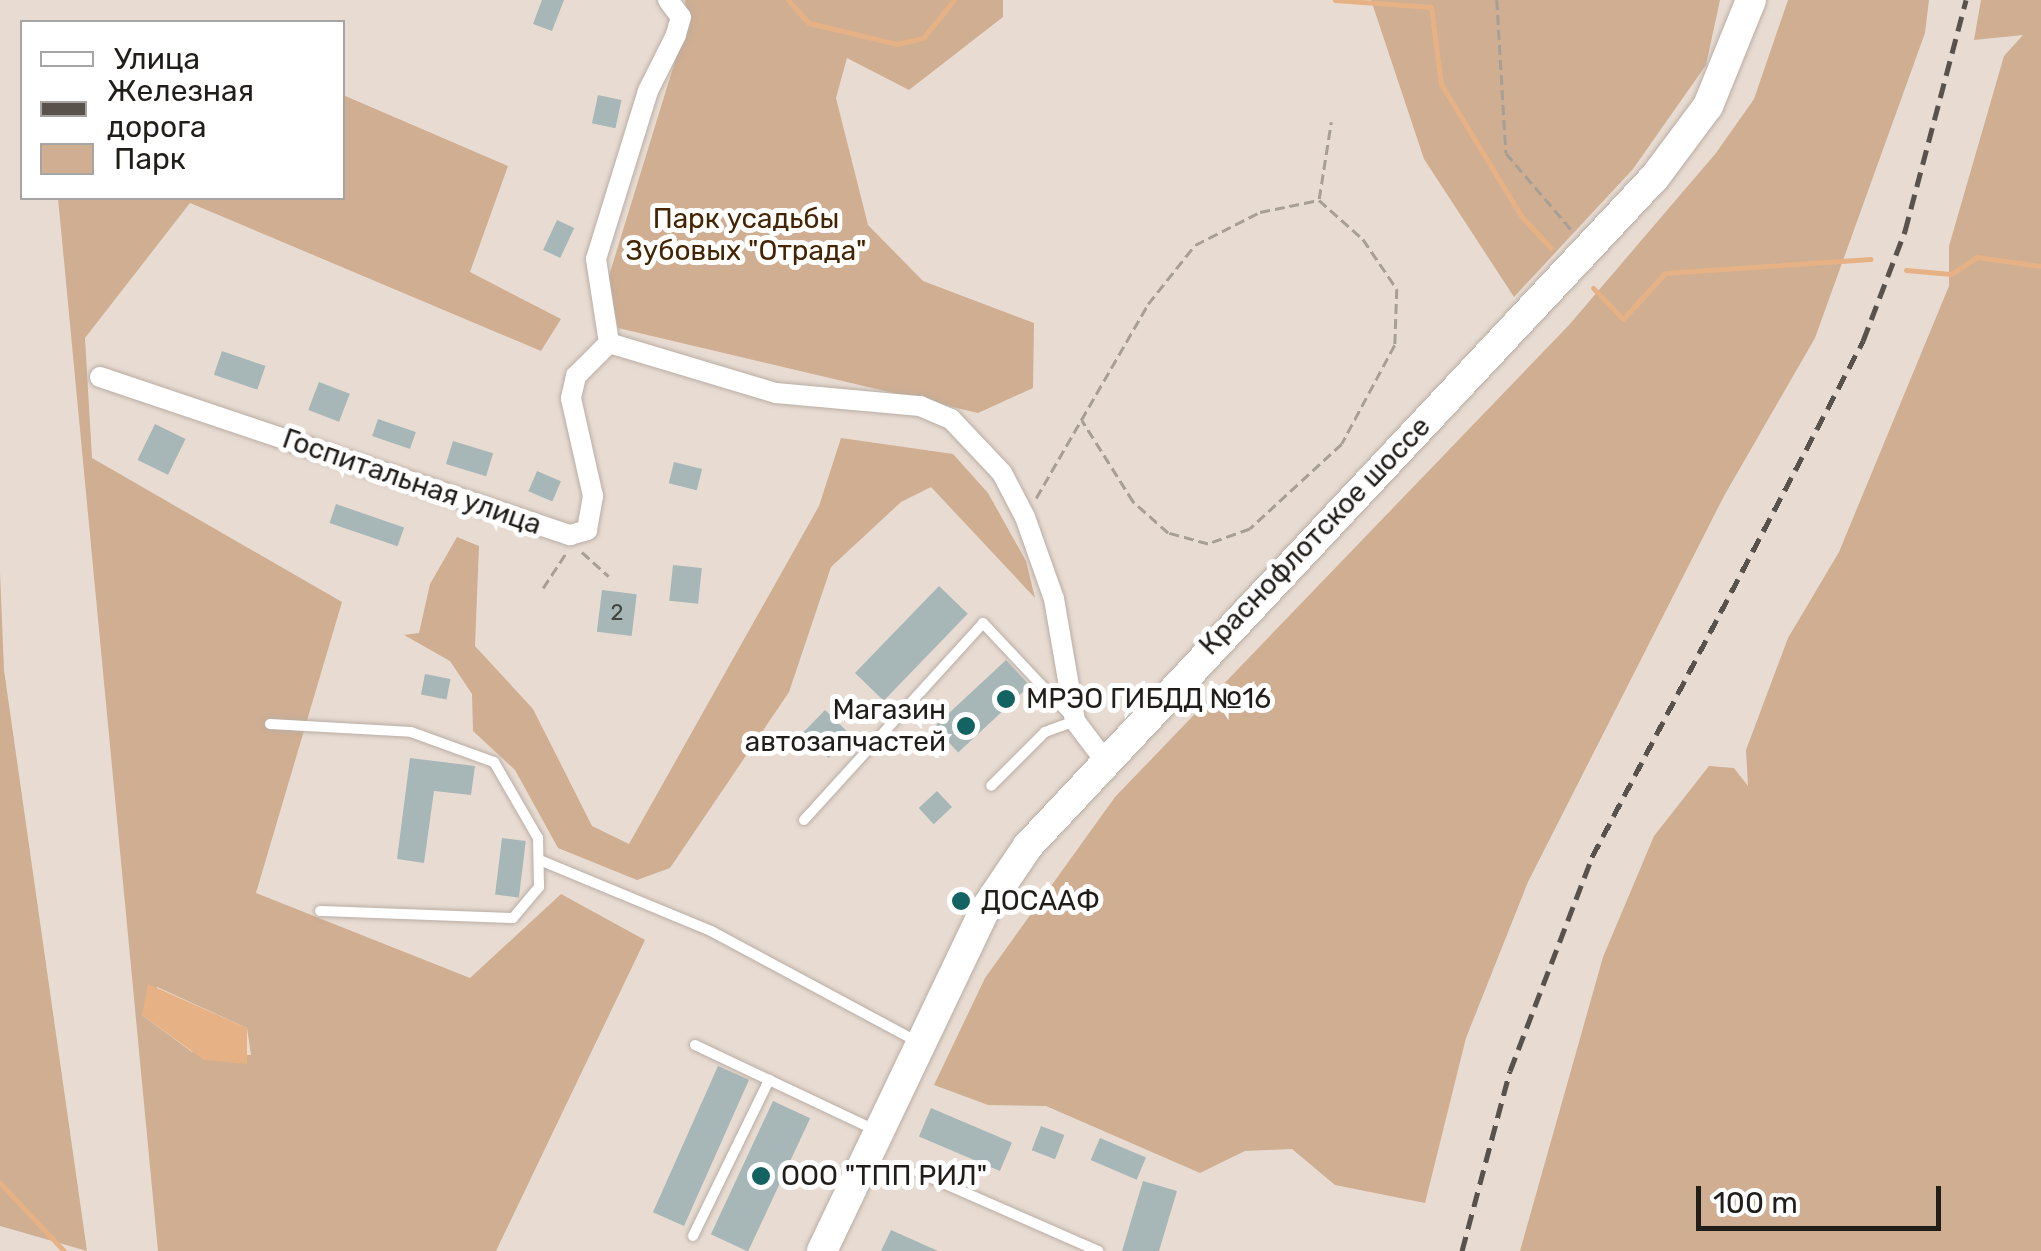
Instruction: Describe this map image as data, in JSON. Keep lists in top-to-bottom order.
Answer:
{
  "streets": {
    "main road": ["Краснофлотское шоссе"],
    "street": ["Госпитальная улица"]
  },
  "parks": ["Парк усадьбы Зубовых \"Отрада\""],
  "places": [
    "МРЭО ГИБДД №16",
    "Магазин автозапчастей",
    "ДОСААФ",
    "ООО \"ТПП РИЛ\""
  ],
  "house_numbers": ["2"],
  "legend": ["Улица", "Железная дорога", "Парк"],
  "scale_bar": "100 m"
}
